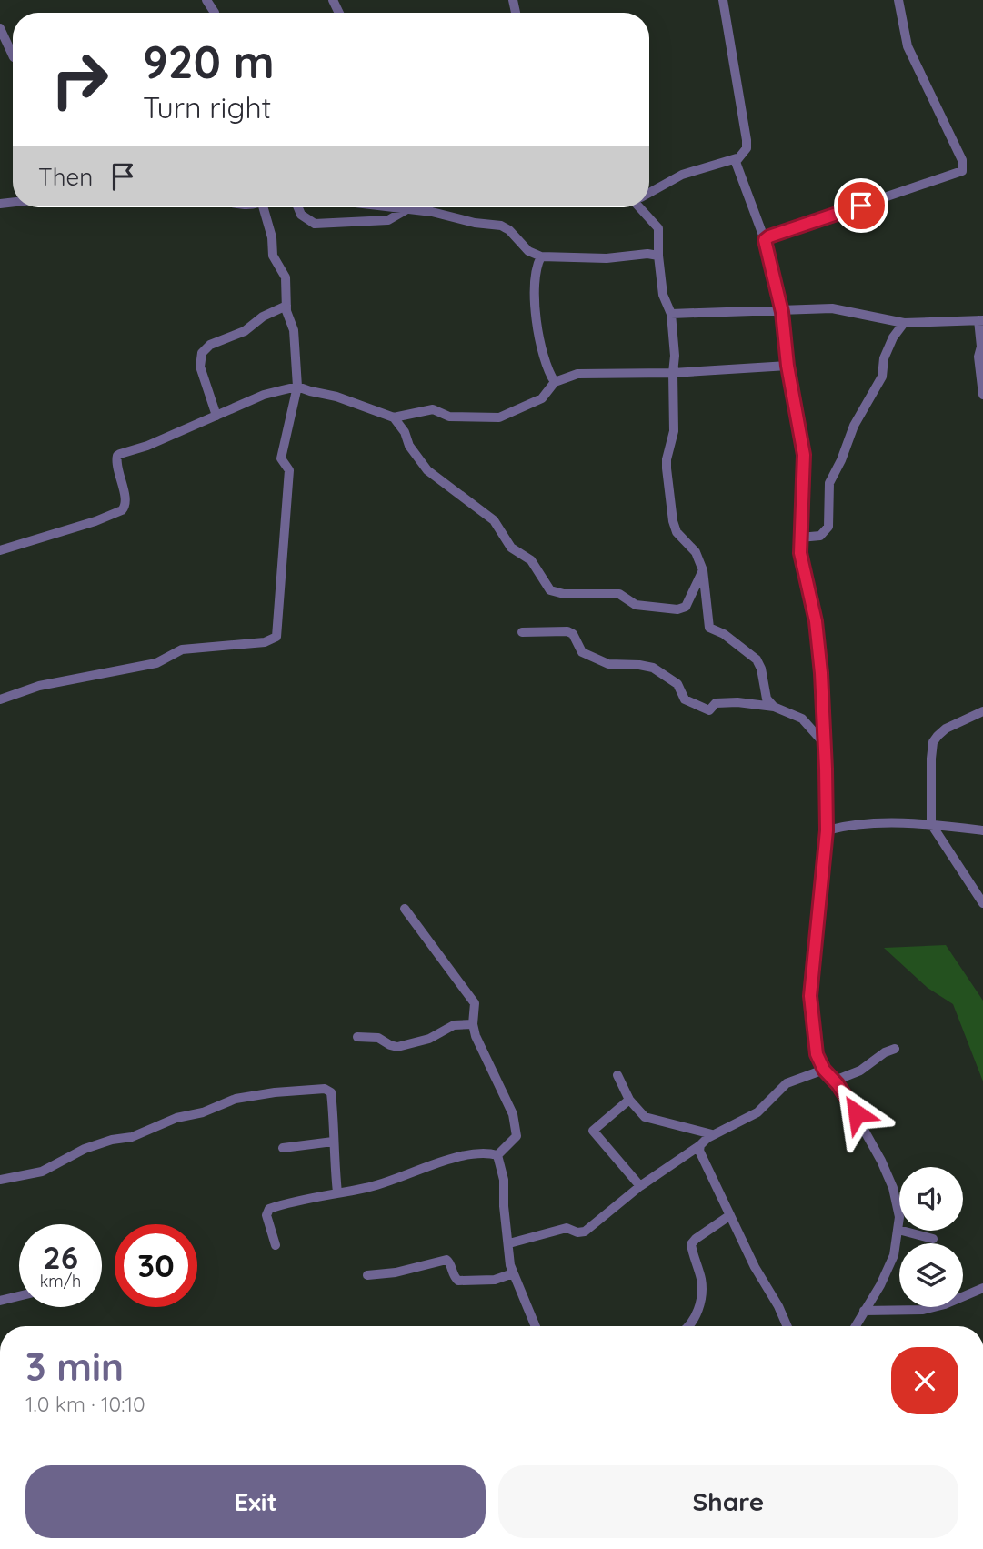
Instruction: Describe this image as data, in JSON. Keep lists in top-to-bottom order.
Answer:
{
  "page": {
    "turn": ["920 m", "Turn right"],
    "then": "Then",
    "speed": "26 km/h",
    "limit": "30",
    "heading": ["3 min", "1.0 km · 10:10"],
    "buttons": ["Exit", "Share"]
  }
}
